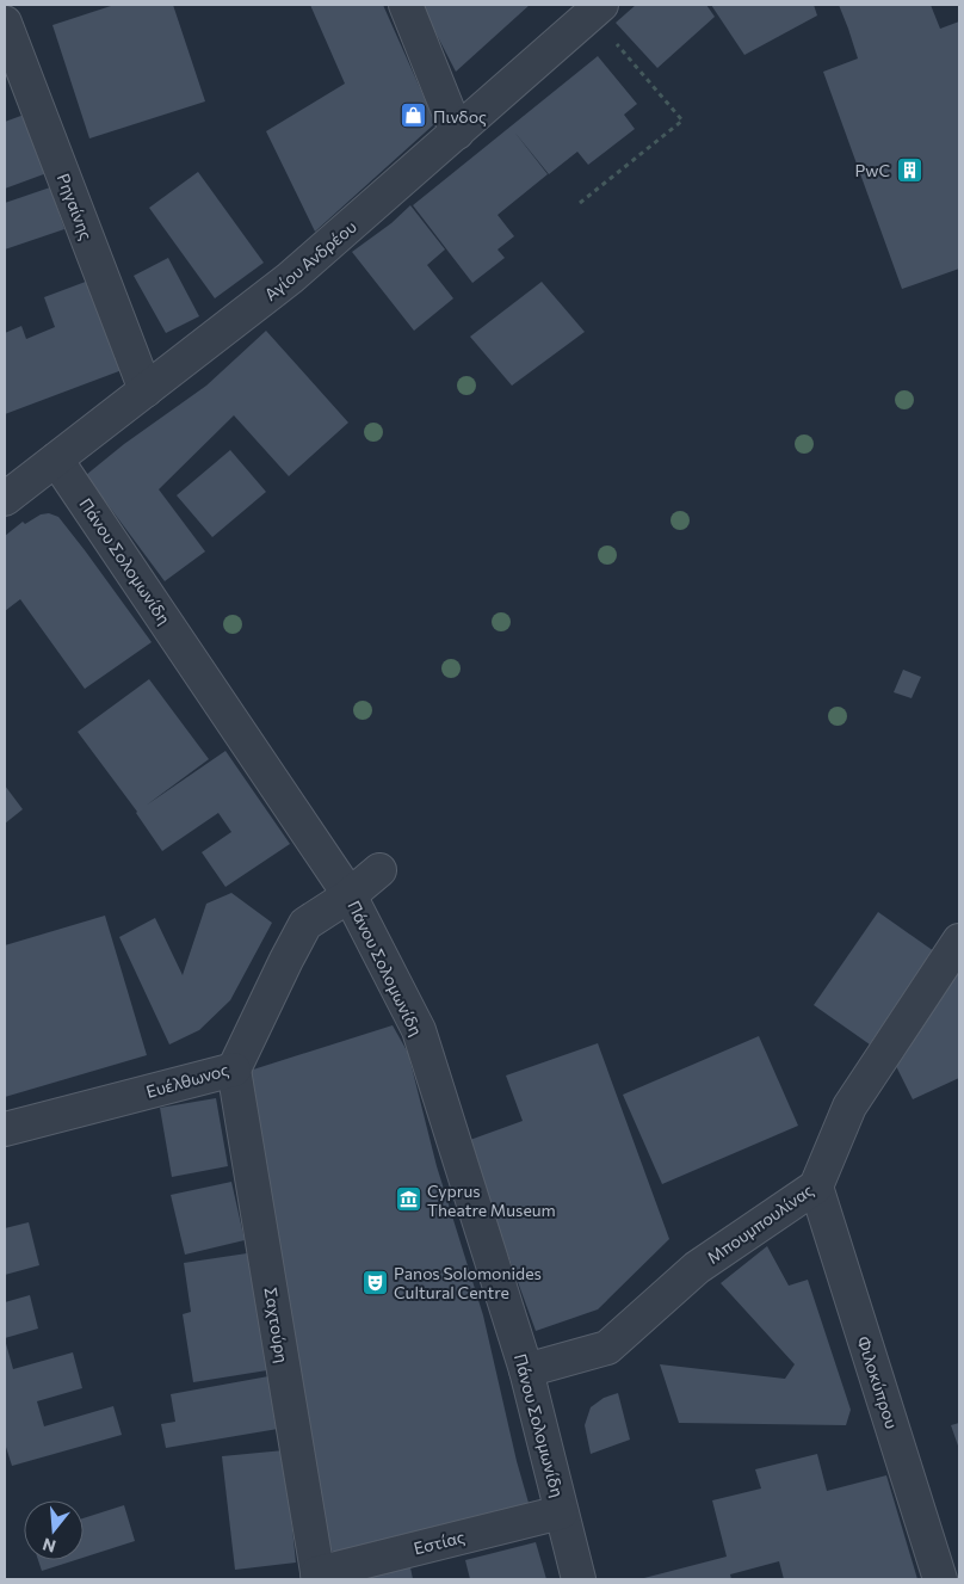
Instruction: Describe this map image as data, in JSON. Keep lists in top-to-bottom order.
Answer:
{
  "streets": {
    "street": [
      "Ρηγαίνης",
      "Αγίου Ανδρέου",
      "Πάνου Σολομωνίδη",
      "Ευέλθωνος",
      "Μπουμπουλίνας",
      "Σαχτούρη",
      "Φιλοκύπρου",
      "Εστίας"
    ]
  },
  "crossings": [
    ["Ρηγαίνης", "Αγίου Ανδρέου"],
    ["Αγίου Ανδρέου", "Πάνου Σολομωνίδη"],
    ["Πάνου Σολομωνίδη", "Ευέλθωνος"],
    ["Πάνου Σολομωνίδη", "Μπουμπουλίνας"],
    ["Πάνου Σολομωνίδη", "Εστίας"],
    ["Ευέλθωνος", "Σαχτούρη"],
    ["Μπουμπουλίνας", "Φιλοκύπρου"],
    ["Σαχτούρη", "Εστίας"]
  ],
  "places": {
    "shop": ["Πινδος"],
    "building": ["PwC"],
    "museum": ["Cyprus Theatre Museum"],
    "theatre": ["Panos Solomonides Cultural Centre"]
  },
  "north": "bottom"
}
